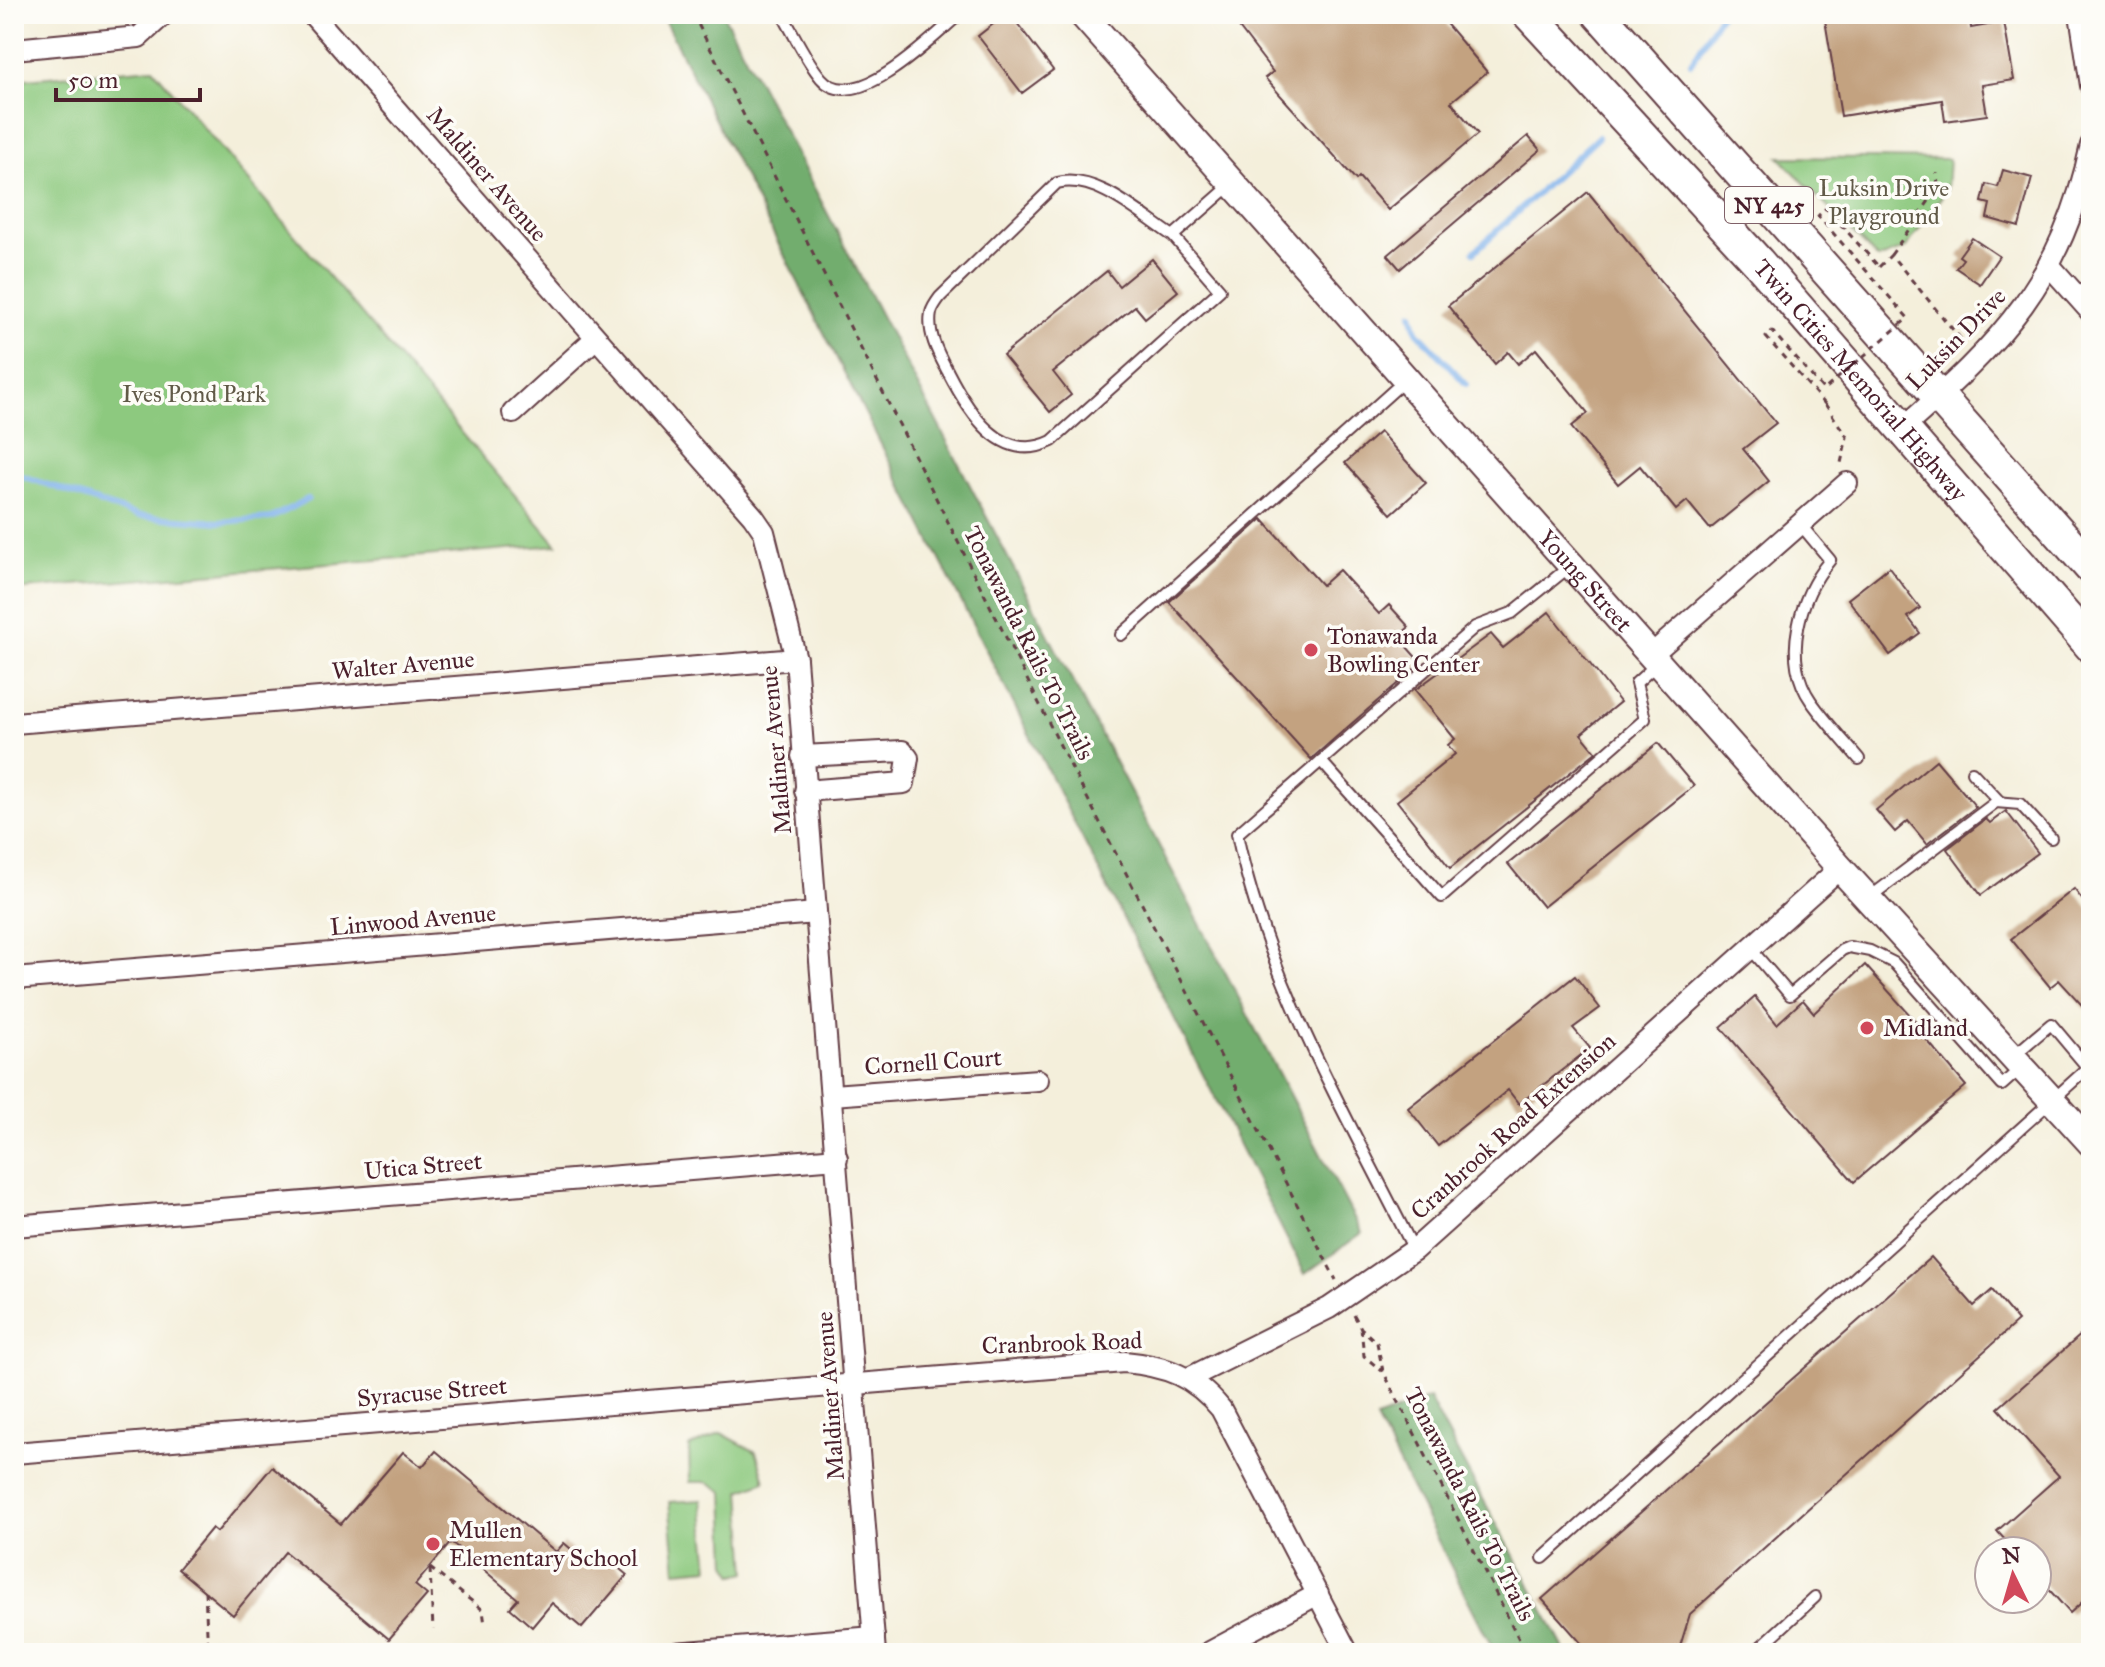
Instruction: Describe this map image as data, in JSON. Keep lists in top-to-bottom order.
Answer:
{
  "streets": {
    "main road": ["NY 425", "Twin Cities Memorial Highway"],
    "street": [
      "Maldiner Avenue",
      "Luksin Drive",
      "Young Street",
      "Walter Avenue",
      "Linwood Avenue",
      "Cornell Court",
      "Cranbrook Road Extension",
      "Utica Street",
      "Cranbrook Road",
      "Syracuse Street"
    ],
    "path": ["Tonawanda Rails To Trails"]
  },
  "crossings": [
    ["Maldiner Avenue", "Walter Avenue"],
    ["Maldiner Avenue", "Linwood Avenue"],
    ["Maldiner Avenue", "Cornell Court"],
    ["Maldiner Avenue", "Utica Street"],
    ["Maldiner Avenue", "Cranbrook Road"],
    ["Maldiner Avenue", "Syracuse Street"],
    ["Luksin Drive", "Twin Cities Memorial Highway"],
    ["Young Street", "Cranbrook Road Extension"],
    ["Cranbrook Road Extension", "Cranbrook Road"],
    ["Cranbrook Road", "Syracuse Street"]
  ],
  "parks": ["Luksin Drive Playground", "Ives Pond Park"],
  "places": ["Tonawanda Bowling Center", "Midland", "Mullen Elementary School"],
  "scale_bar": "50 m",
  "north": "top"
}
